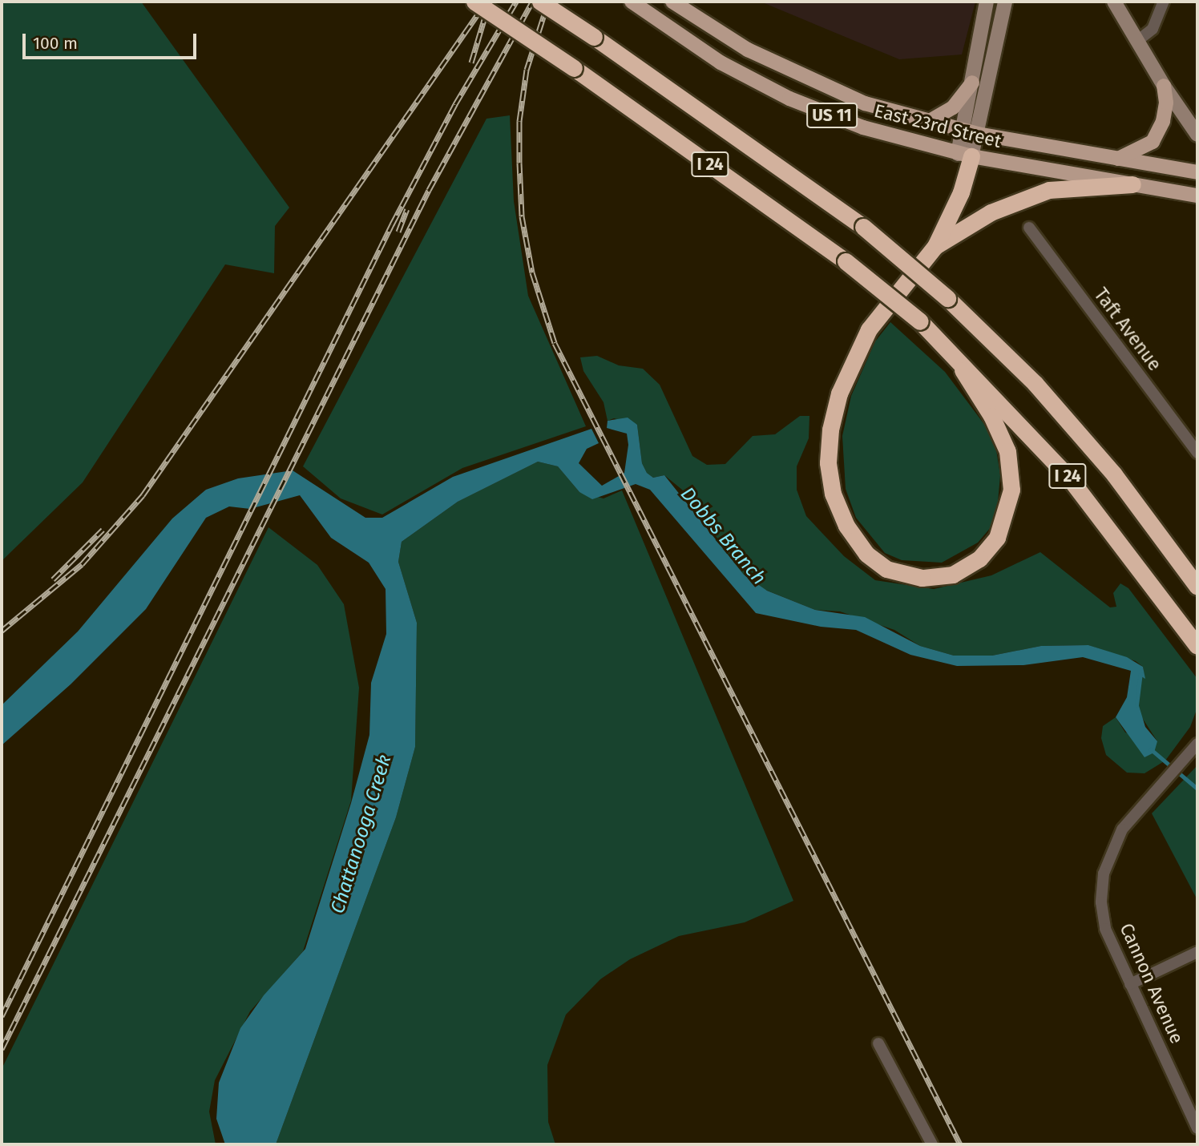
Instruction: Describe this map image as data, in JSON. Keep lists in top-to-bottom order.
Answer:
{
  "streets": {
    "highway": ["I 24"],
    "main road": ["US 11", "East 23rd Street"],
    "street": ["Taft Avenue", "Cannon Avenue"]
  },
  "water": ["Dobbs Branch", "Chattanooga Creek"],
  "scale_bar": "100 m"
}
